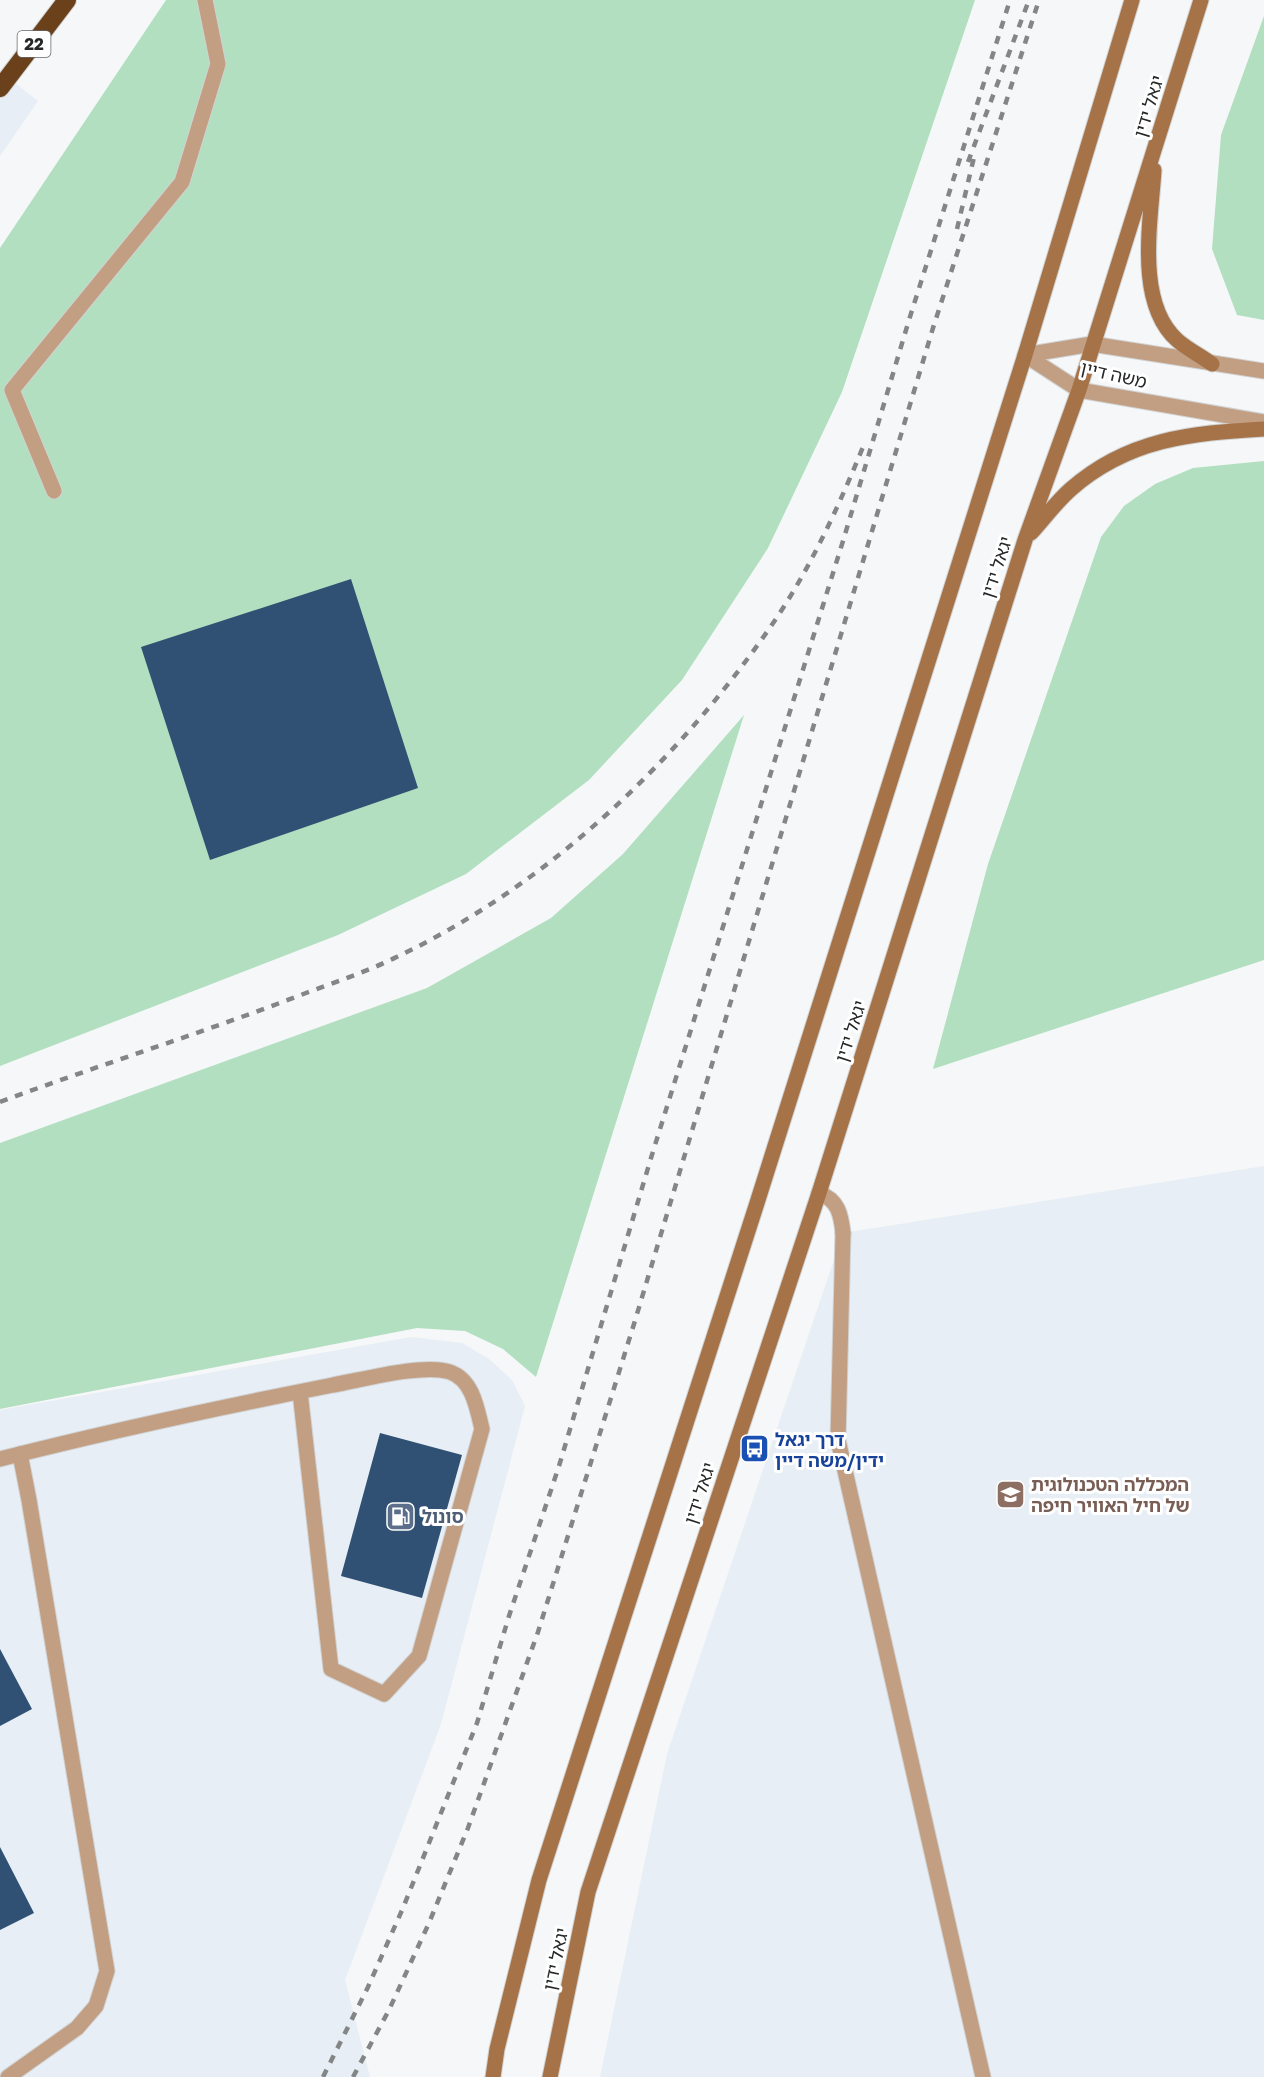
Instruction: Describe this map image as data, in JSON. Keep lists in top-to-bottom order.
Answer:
{
  "streets": {
    "highway": ["22"],
    "main road": ["יגאל ידין"],
    "street": ["משה דיין"]
  },
  "crossings": [
    ["יגאל ידין", "משה דיין"]
  ],
  "places": {
    "bus stop": ["דרך יגאל ידין/משה דיין"],
    "school or university": ["המכללה הטכנולוגית של חיל האוויר חיפה"],
    "fuel station": ["סונול"]
  }
}
